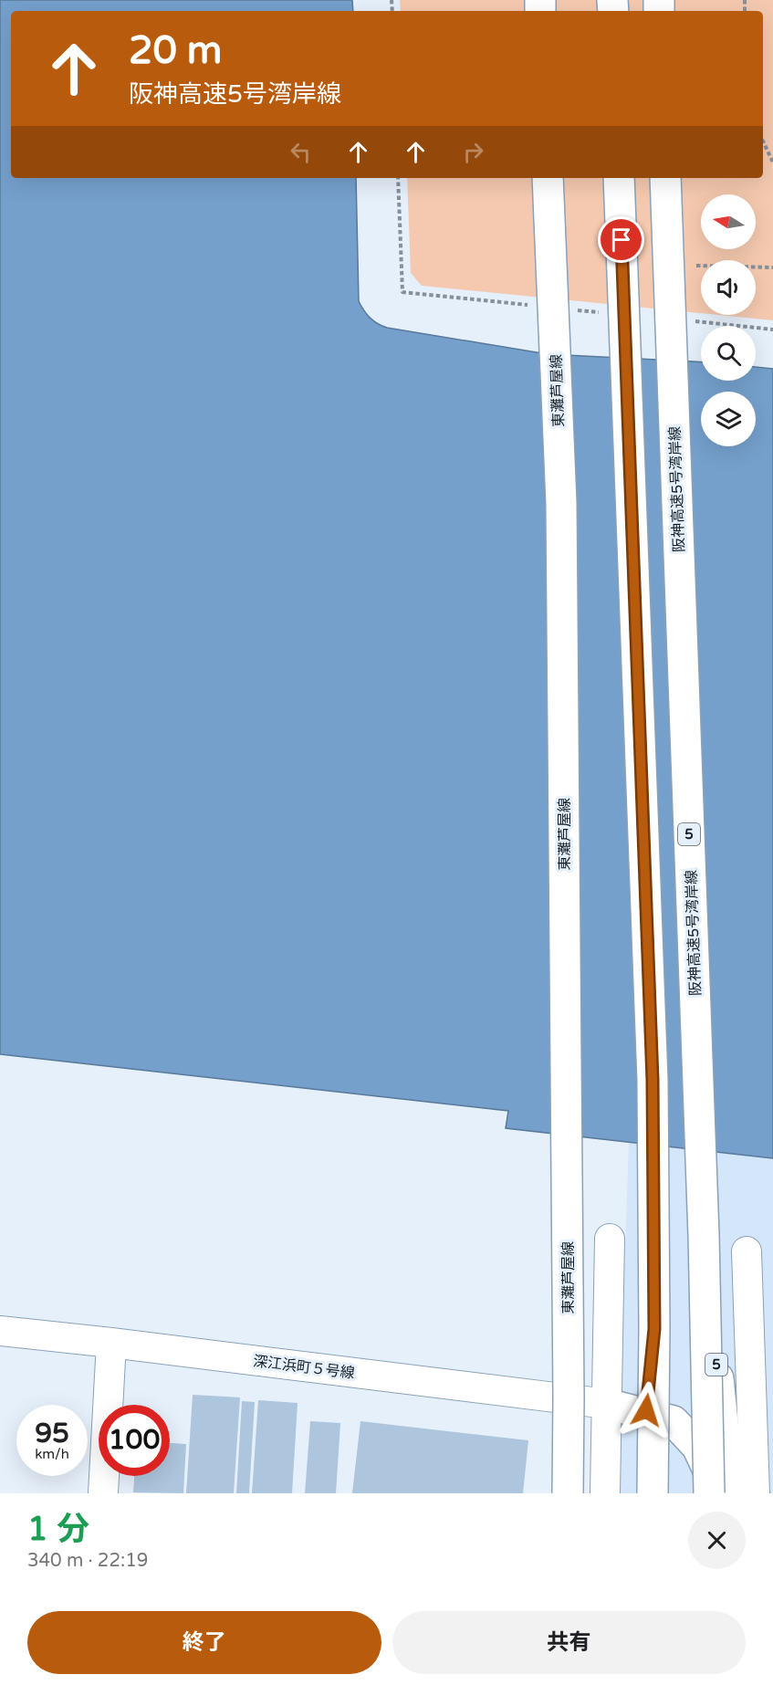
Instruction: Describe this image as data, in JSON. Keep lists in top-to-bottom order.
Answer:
{
  "streets": {
    "main road": ["東灘芦屋線", "阪神高速5号湾岸線", "5"],
    "street": ["深江浜町５号線"]
  },
  "crossings": [
    ["阪神高速5号湾岸線", "5"]
  ],
  "north": "left",
  "page": {
    "turn": ["20 m", "阪神高速5号湾岸線"],
    "speed": "95 km/h",
    "limit": "100",
    "heading": ["1 分", "340 m · 22:19"],
    "buttons": ["終了", "共有"]
  }
}
